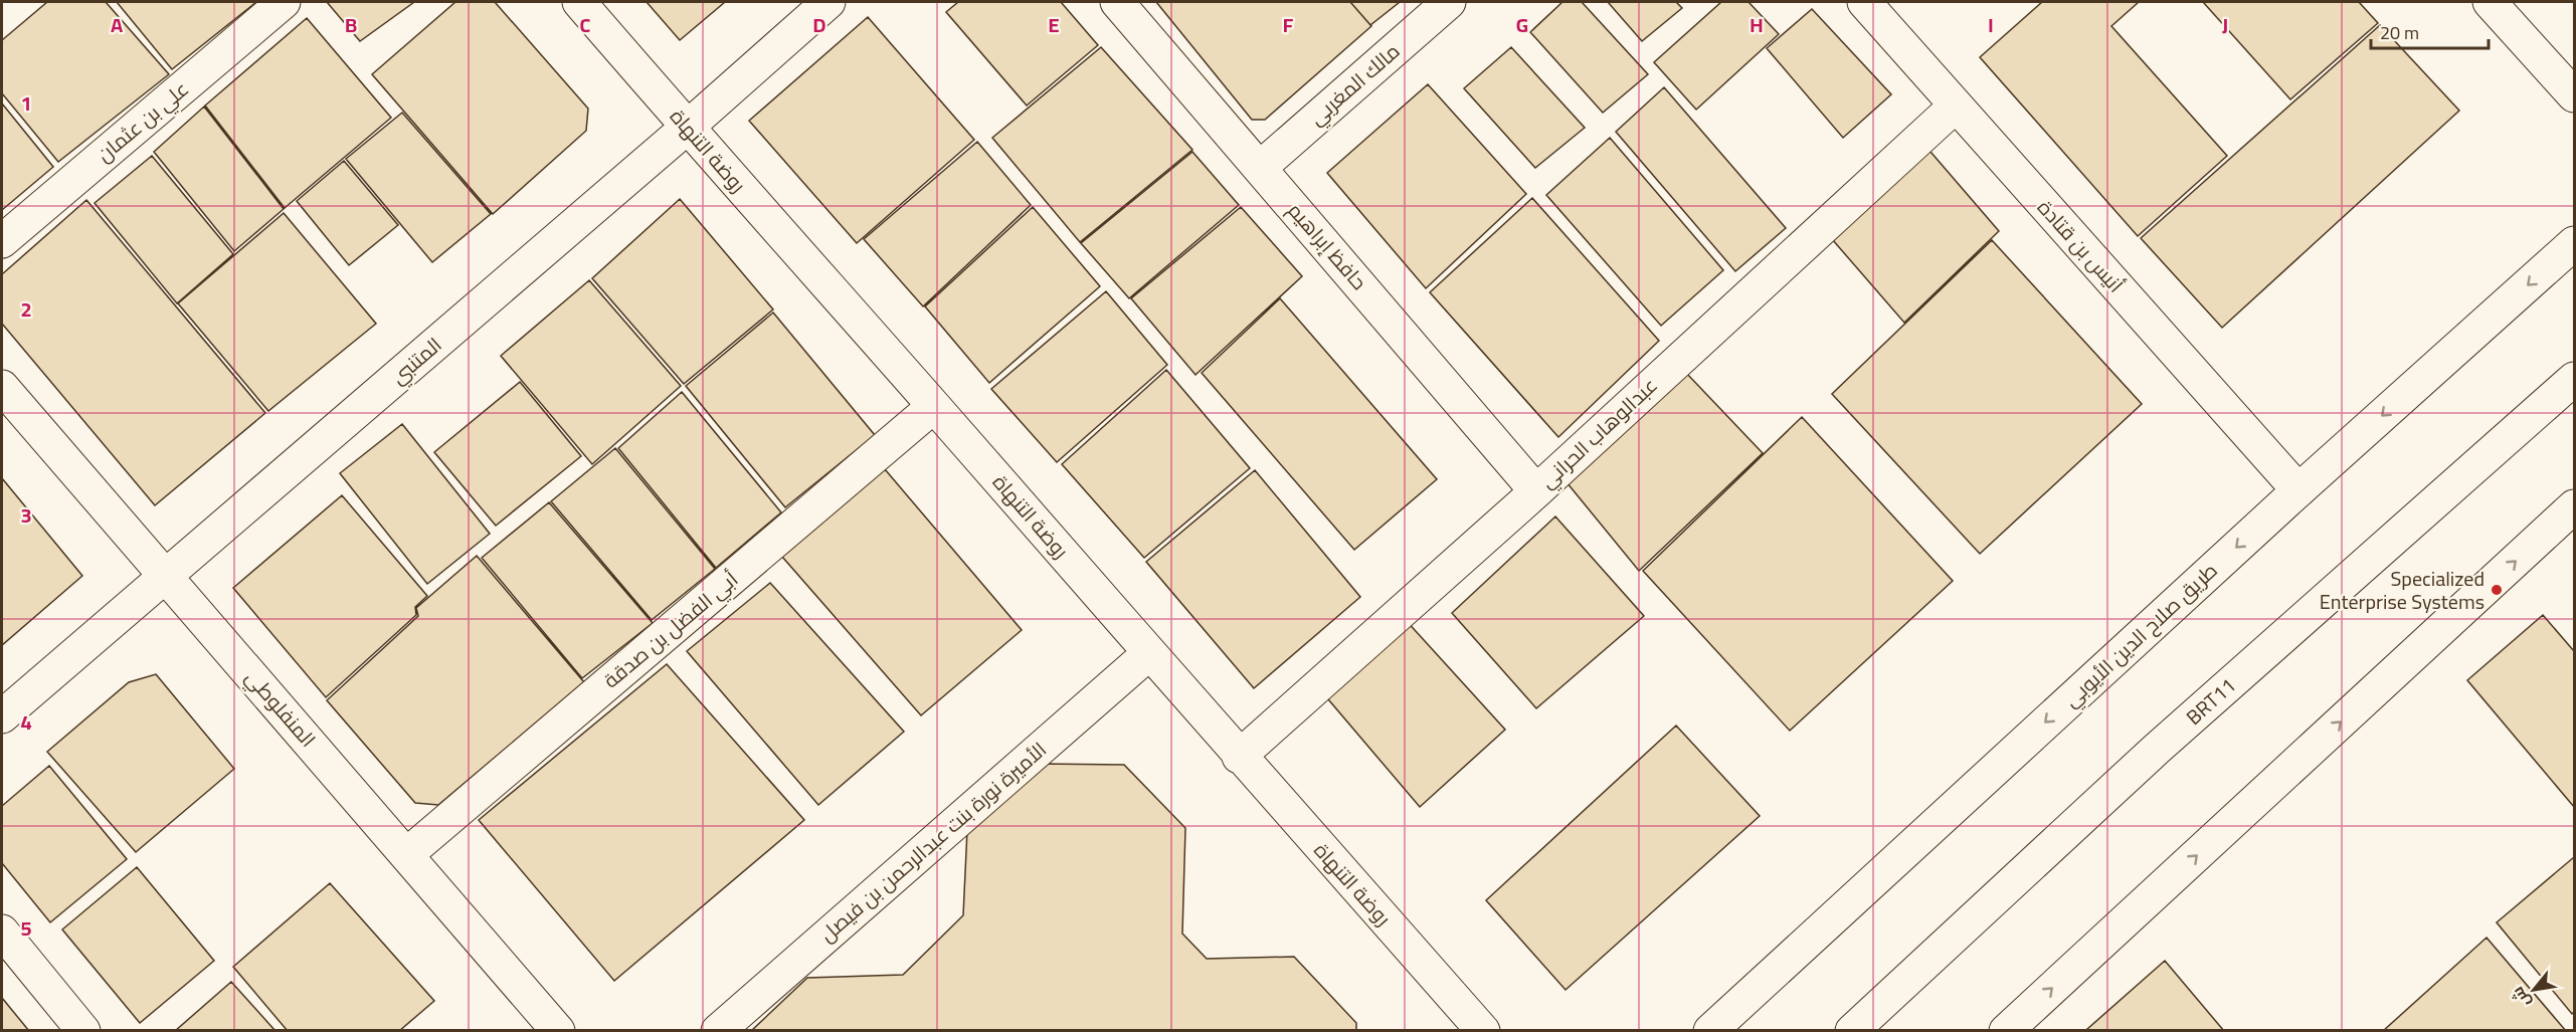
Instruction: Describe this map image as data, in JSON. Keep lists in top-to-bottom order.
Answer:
{
  "streets": {
    "street": [
      "مالك المغربي",
      "علي بن عثمان",
      "روضة التنهاة",
      "حافظ إبراهيم",
      "أنيس بن قتادة",
      "المتنبي",
      "عبدالوهاب الحراني",
      "أبي الفضل بن صدقة",
      "طريق صلاح الدين الأيوبي",
      "BRT11",
      "المنفلوطي",
      "الأميرة نورة بنت عبدالرحمن بن فيصل"
    ]
  },
  "crossings": [
    ["مالك المغربي", "حافظ إبراهيم"],
    ["روضة التنهاة", "المتنبي"],
    ["روضة التنهاة", "عبدالوهاب الحراني"],
    ["روضة التنهاة", "أبي الفضل بن صدقة"],
    ["روضة التنهاة", "الأميرة نورة بنت عبدالرحمن بن فيصل"],
    ["حافظ إبراهيم", "عبدالوهاب الحراني"],
    ["أنيس بن قتادة", "عبدالوهاب الحراني"],
    ["أنيس بن قتادة", "طريق صلاح الدين الأيوبي"],
    ["المتنبي", "المنفلوطي"],
    ["أبي الفضل بن صدقة", "المنفلوطي"]
  ],
  "places": ["Specialized Enterprise Systems"],
  "scale_bar": "20 m",
  "north": "bottom left",
  "grid": {
    "columns": [
      "A",
      "B",
      "C",
      "D",
      "E",
      "F",
      "G",
      "H",
      "I",
      "J"
    ],
    "rows": [
      "1",
      "2",
      "3",
      "4",
      "5"
    ]
  }
}
